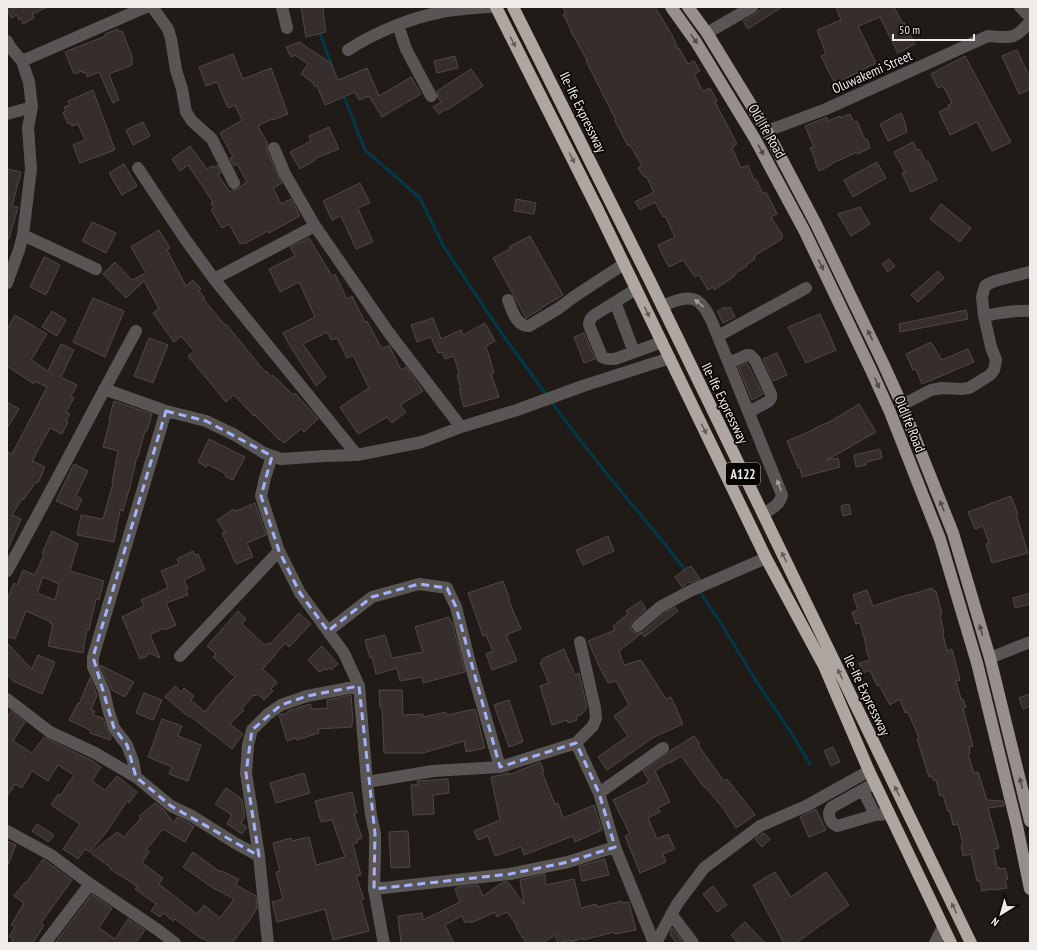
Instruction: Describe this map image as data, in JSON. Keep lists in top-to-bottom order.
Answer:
{
  "streets": {
    "highway": ["Ile-Ife Expressway", "A122"],
    "main road": ["Old Ife Road"],
    "street": ["Oluwakemi Street"]
  },
  "crossings": [
    ["Oluwakemi Street", "Old Ife Road"]
  ],
  "scale_bar": "50 m",
  "north": "bottom left"
}
